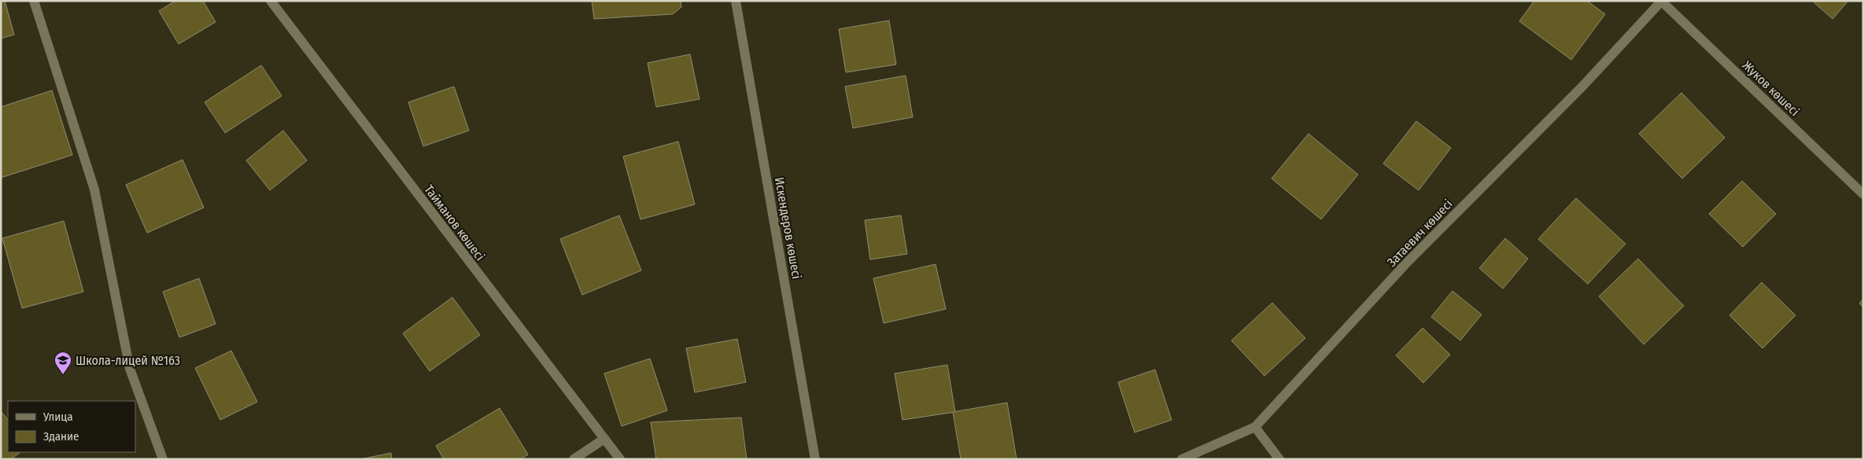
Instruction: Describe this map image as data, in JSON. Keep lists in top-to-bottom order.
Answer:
{
  "streets": {
    "street": [
      "Жуков көшесі",
      "Тайманов көшесі",
      "Искендеров көшесі",
      "Затаевич көшесі"
    ]
  },
  "crossings": [
    ["Жуков көшесі", "Затаевич көшесі"]
  ],
  "places": {
    "school or university": ["Школа-лицей №163"]
  },
  "legend": ["Улица", "Здание"]
}
